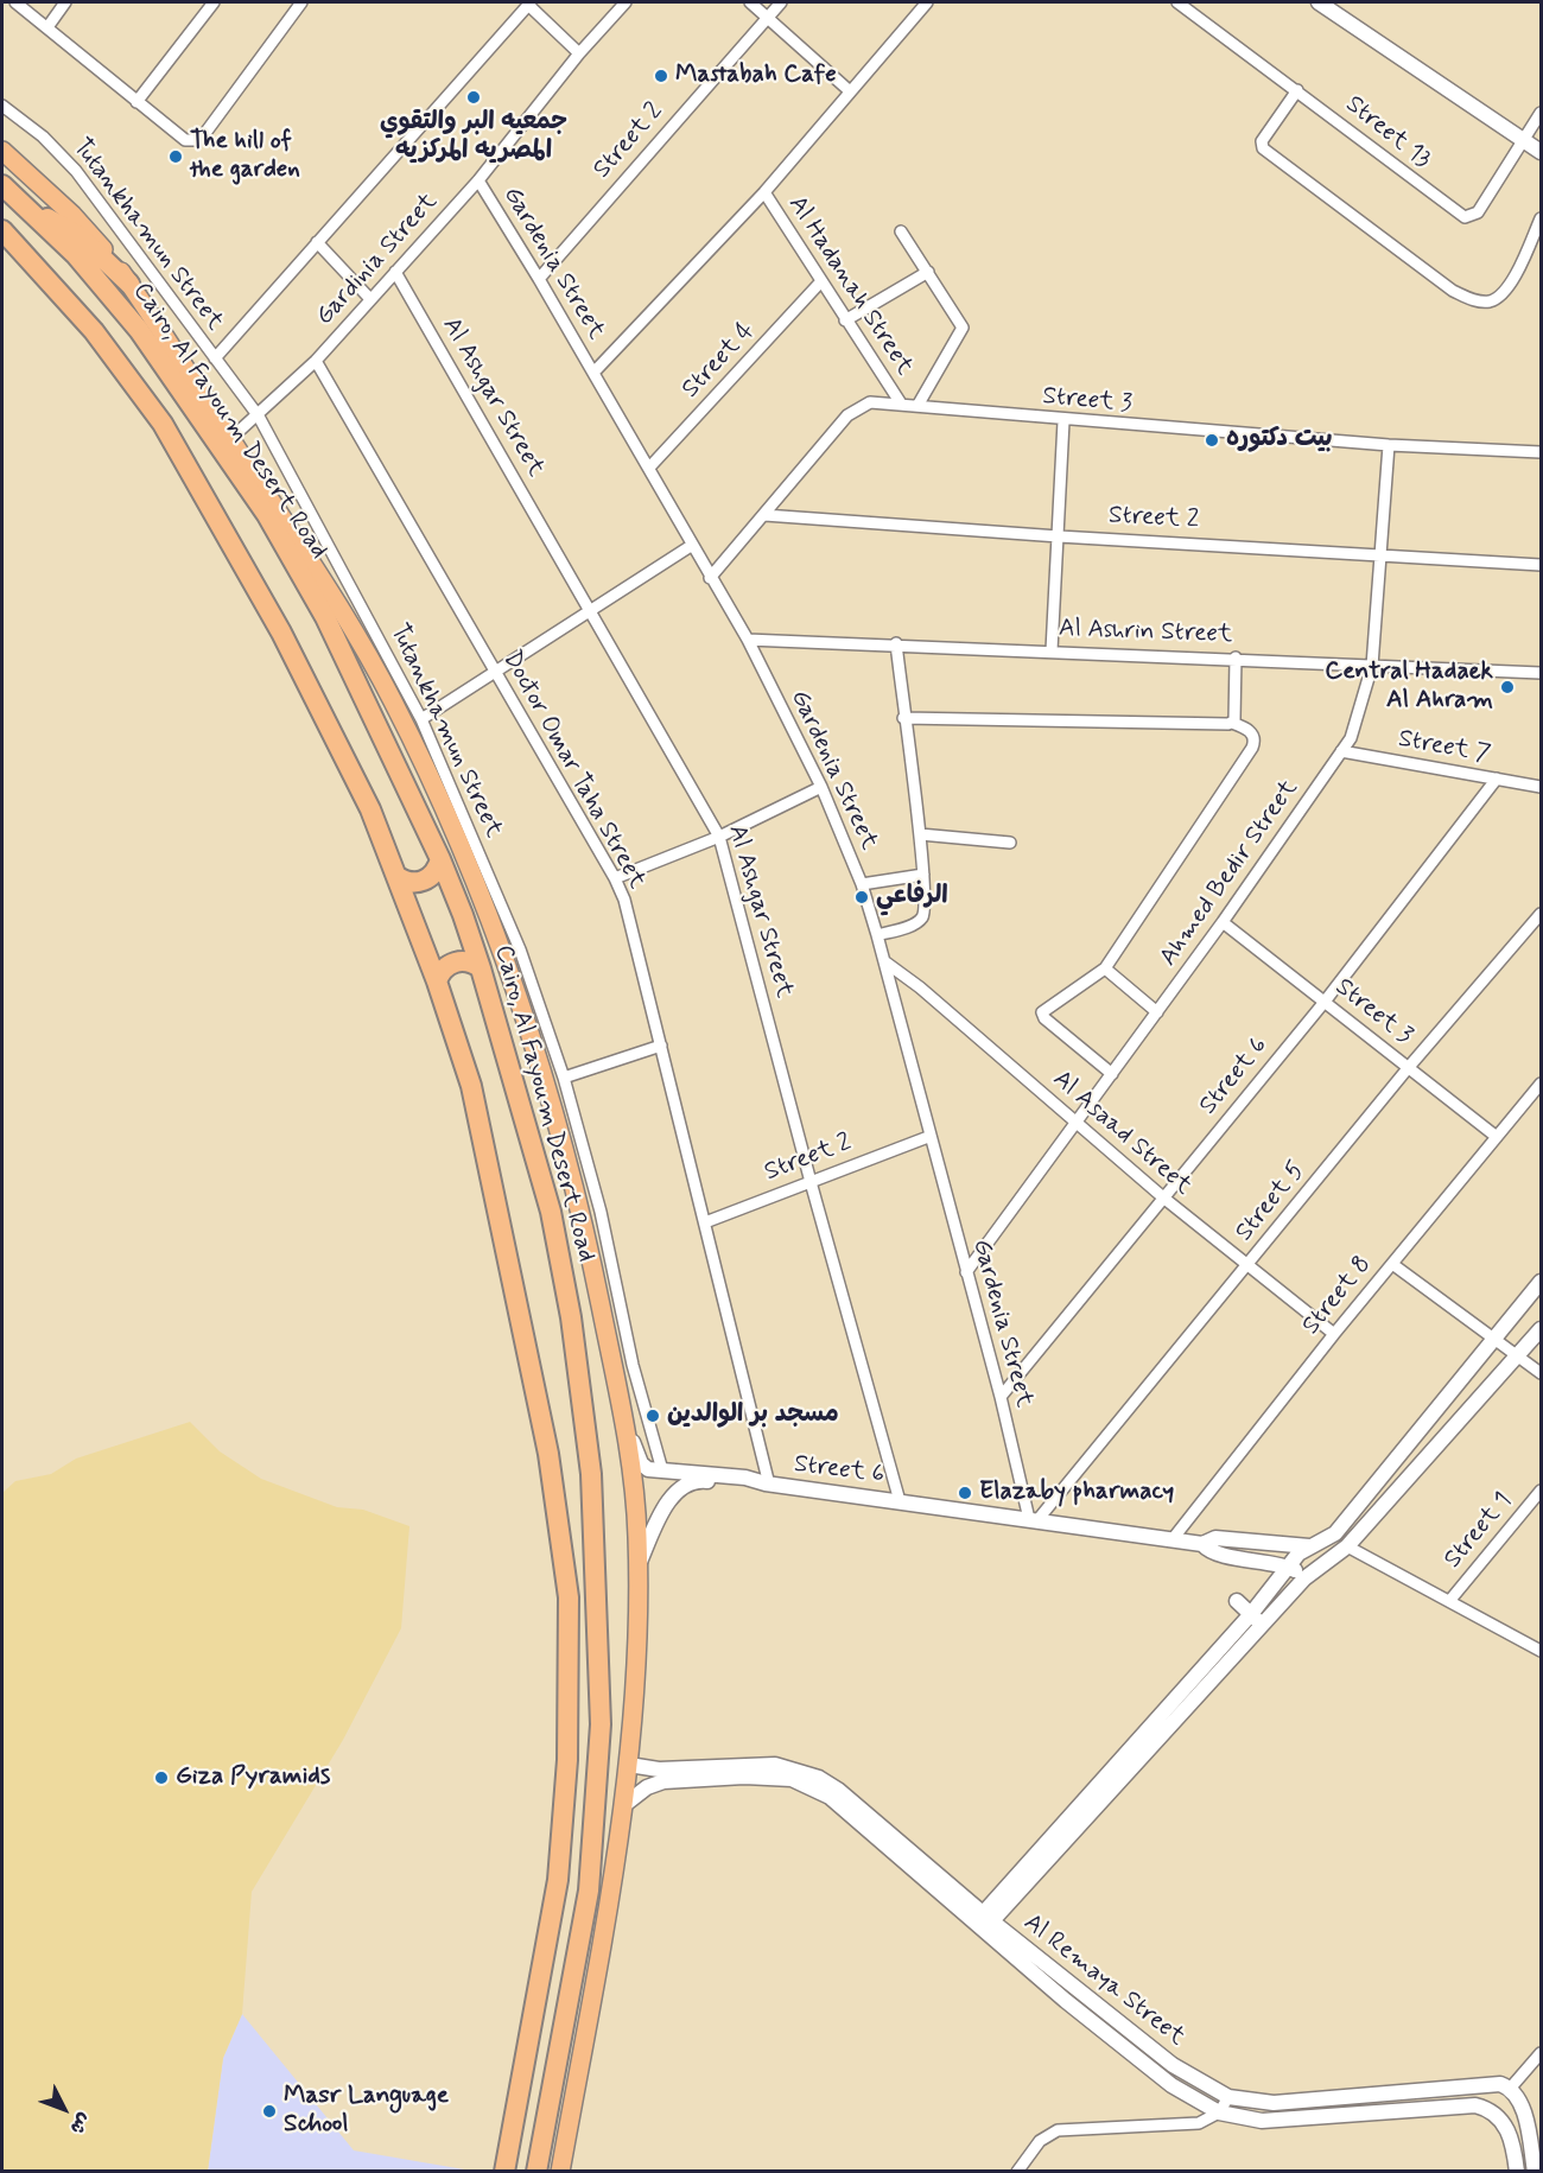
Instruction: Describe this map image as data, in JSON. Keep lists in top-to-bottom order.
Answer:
{
  "streets": {
    "highway": ["Cairo, Al Fayoum Desert Road"],
    "street": [
      "Street 13",
      "Street 2",
      "Tutankhamun Street",
      "Gardinia Street",
      "Gardenia Street",
      "Al Hadanah Street",
      "Street 4",
      "Al Ashgar Street",
      "Street 3",
      "Al Ashrin Street",
      "Street 7",
      "Doctor Omar Taha Street",
      "Ahmed Bedir Street",
      "Street 6",
      "Al Asaad Street",
      "Street 5",
      "Street 8",
      "Street 1",
      "Al Remaya Street"
    ]
  },
  "crossings": [
    ["Street 2", "Gardenia Street"],
    ["Street 2", "Al Ashgar Street"],
    ["Street 2", "Street 3"],
    ["Street 2", "Doctor Omar Taha Street"],
    ["Street 2", "Ahmed Bedir Street"],
    ["Tutankhamun Street", "Gardinia Street"],
    ["Tutankhamun Street", "Street 6"],
    ["Gardinia Street", "Gardenia Street"],
    ["Gardinia Street", "Al Ashgar Street"],
    ["Gardinia Street", "Doctor Omar Taha Street"],
    ["Gardenia Street", "Street 4"],
    ["Gardenia Street", "Street 3"],
    ["Gardenia Street", "Al Ashrin Street"],
    ["Gardenia Street", "Ahmed Bedir Street"],
    ["Gardenia Street", "Street 6"],
    ["Gardenia Street", "Al Asaad Street"],
    ["Gardenia Street", "Street 5"],
    ["Al Hadanah Street", "Street 4"],
    ["Al Hadanah Street", "Street 3"],
    ["Al Ashgar Street", "Street 6"],
    ["Street 3", "Ahmed Bedir Street"],
    ["Street 3", "Street 6"],
    ["Street 3", "Street 5"],
    ["Street 3", "Street 8"],
    ["Al Ashrin Street", "Ahmed Bedir Street"],
    ["Street 7", "Ahmed Bedir Street"],
    ["Street 7", "Street 6"],
    ["Doctor Omar Taha Street", "Street 6"],
    ["Ahmed Bedir Street", "Al Asaad Street"],
    ["Street 6", "Al Asaad Street"],
    ["Street 6", "Street 5"],
    ["Street 6", "Street 8"],
    ["Al Asaad Street", "Street 5"],
    ["Al Asaad Street", "Street 8"]
  ],
  "places": [
    "Mastabah Cafe",
    "جمعيه البر والتقوي المصريه المركزيه",
    "The hill of the garden",
    "بيت دكتوره",
    "Central Hadaek Al Ahram",
    "الرفاعي",
    "مسجد بر الوالدين",
    "Elazaby pharmacy",
    "Giza Pyramids",
    "Masr Language School"
  ],
  "north": "bottom right"
}
